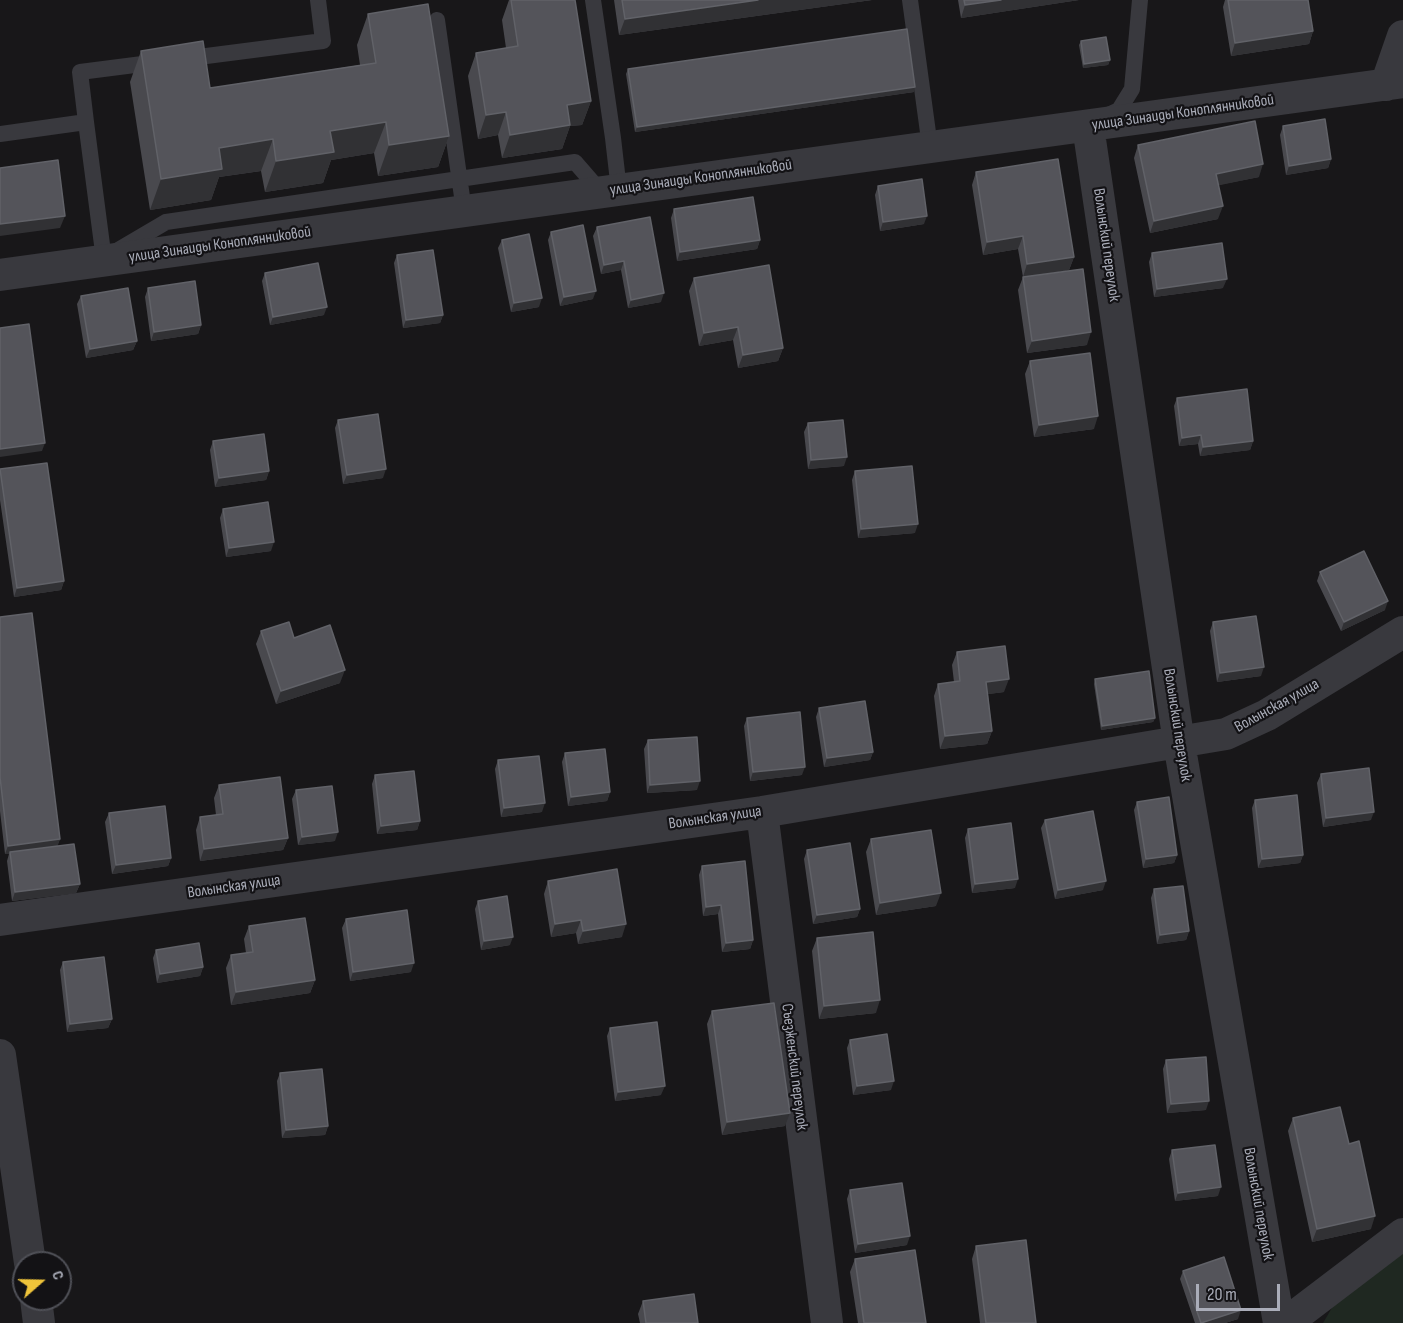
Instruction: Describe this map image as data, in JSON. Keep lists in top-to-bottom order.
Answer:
{
  "streets": {
    "street": [
      "улица Зинаиды Коноплянниковой",
      "Волынский переулок",
      "Волынская улица",
      "Съезженский переулок"
    ]
  },
  "crossings": [
    ["улица Зинаиды Коноплянниковой", "Волынский переулок"],
    ["Волынский переулок", "Волынская улица"],
    ["Волынская улица", "Съезженский переулок"]
  ],
  "scale_bar": "20 m",
  "north": "right"
}
